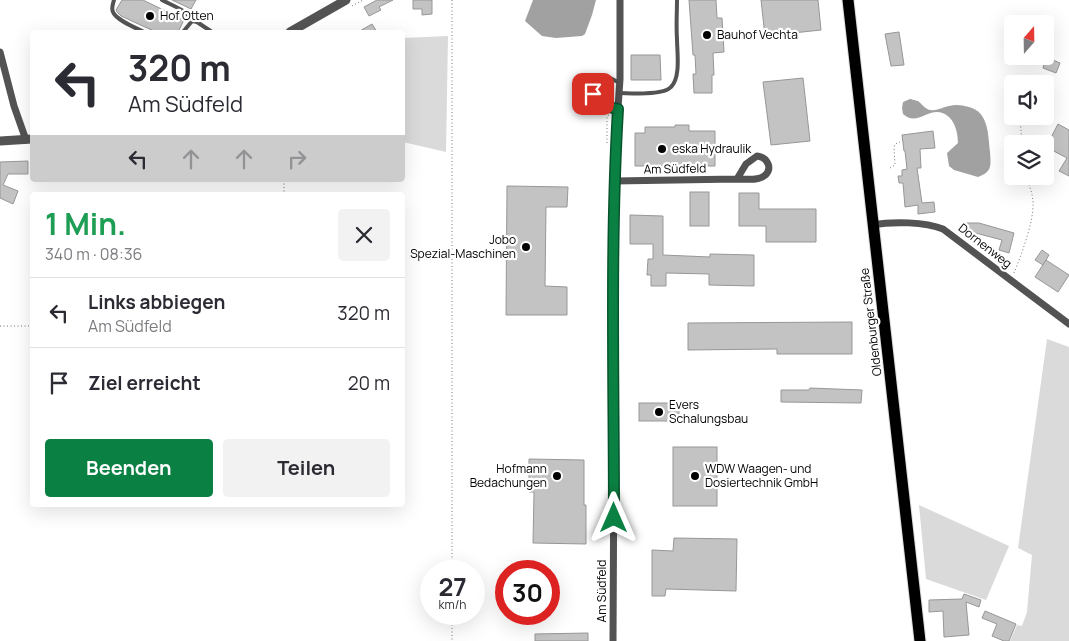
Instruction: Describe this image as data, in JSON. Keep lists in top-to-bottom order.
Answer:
{
  "streets": {
    "main road": ["Oldenburger Straße"],
    "street": ["Am Südfeld", "Dornenweg"]
  },
  "crossings": [
    ["Dornenweg", "Oldenburger Straße"]
  ],
  "places": [
    "Hof Otten",
    "Bauhof Vechta",
    "eska Hydraulik",
    "Jobo Spezial-Maschinen",
    "Evers Schalungsbau",
    "Hofmann Bedachungen",
    "WDW Waagen- und Dosiertechnik GmbH"
  ],
  "north": "top",
  "page": {
    "turn": ["320 m", "Am Südfeld"],
    "heading": ["1 Min.", "340 m · 08:36"],
    "list": [
      {
        "name": "Links abbiegen",
        "note": "Am Südfeld",
        "value": "320 m"
      },
      {
        "name": "Ziel erreicht",
        "value": "20 m"
      }
    ],
    "buttons": ["Beenden", "Teilen"],
    "speed": "27 km/h",
    "limit": "30"
  }
}
